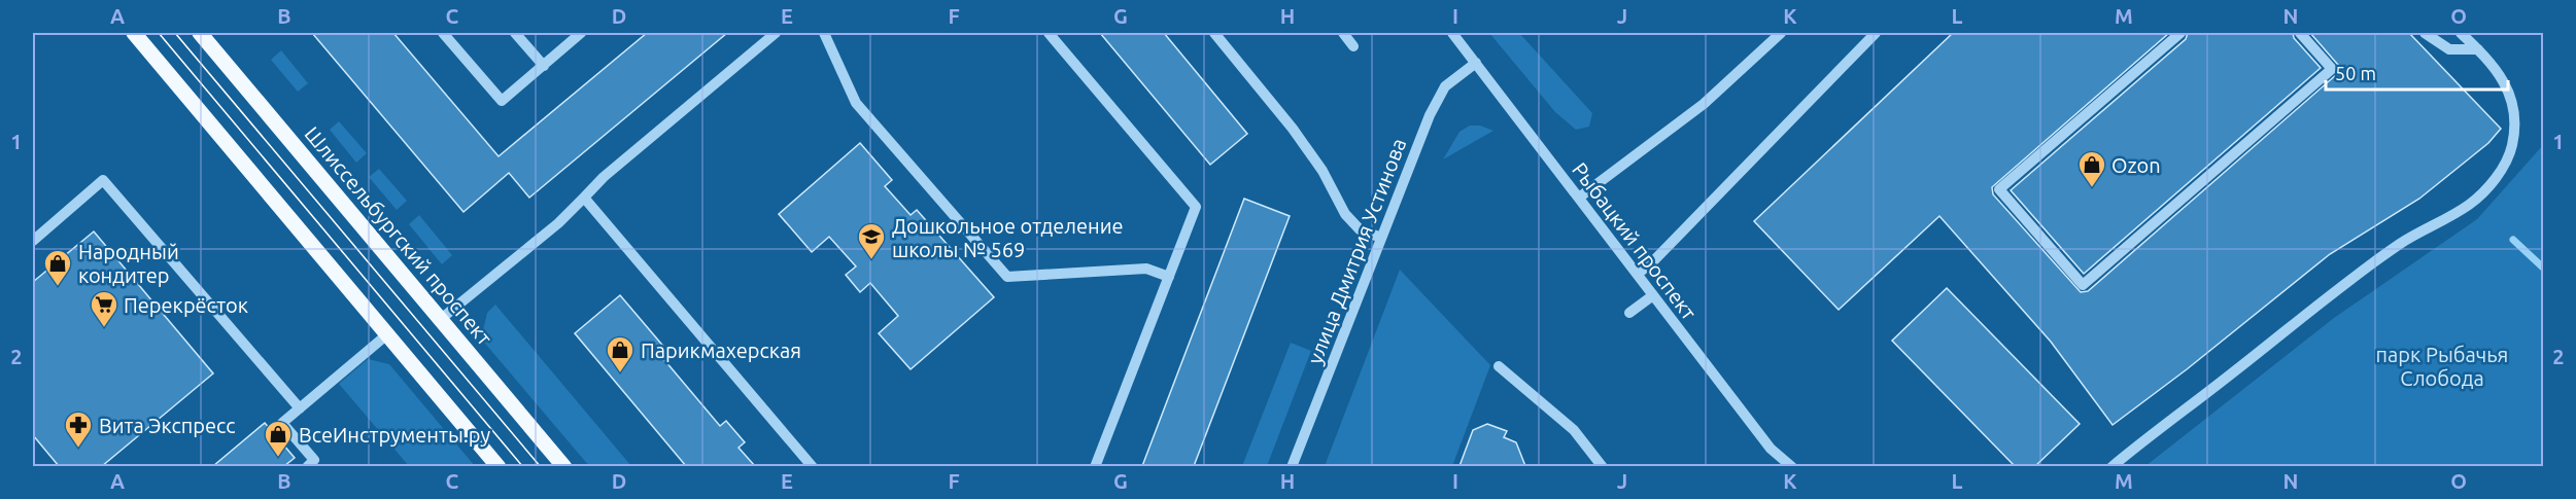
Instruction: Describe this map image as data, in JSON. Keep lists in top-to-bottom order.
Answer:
{
  "streets": {
    "main road": ["Шлиссельбургский проспект"],
    "street": ["Рыбацкий проспект", "улица Дмитрия Устинова"]
  },
  "crossings": [
    ["Рыбацкий проспект", "улица Дмитрия Устинова"]
  ],
  "parks": ["парк Рыбачья Слобода"],
  "places": {
    "shop": [
      "Ozon",
      "Народный кондитер",
      "Парикмахерская",
      "ВсеИнструменты.ру"
    ],
    "school or university": ["Дошкольное отделение школы № 569"],
    "supermarket": ["Перекрёсток"],
    "pharmacy": ["Вита Экспресс"]
  },
  "scale_bar": "50 m",
  "grid": {
    "columns": [
      "A",
      "B",
      "C",
      "D",
      "E",
      "F",
      "G",
      "H",
      "I",
      "J",
      "K",
      "L",
      "M",
      "N",
      "O"
    ],
    "rows": ["1", "2"]
  }
}
